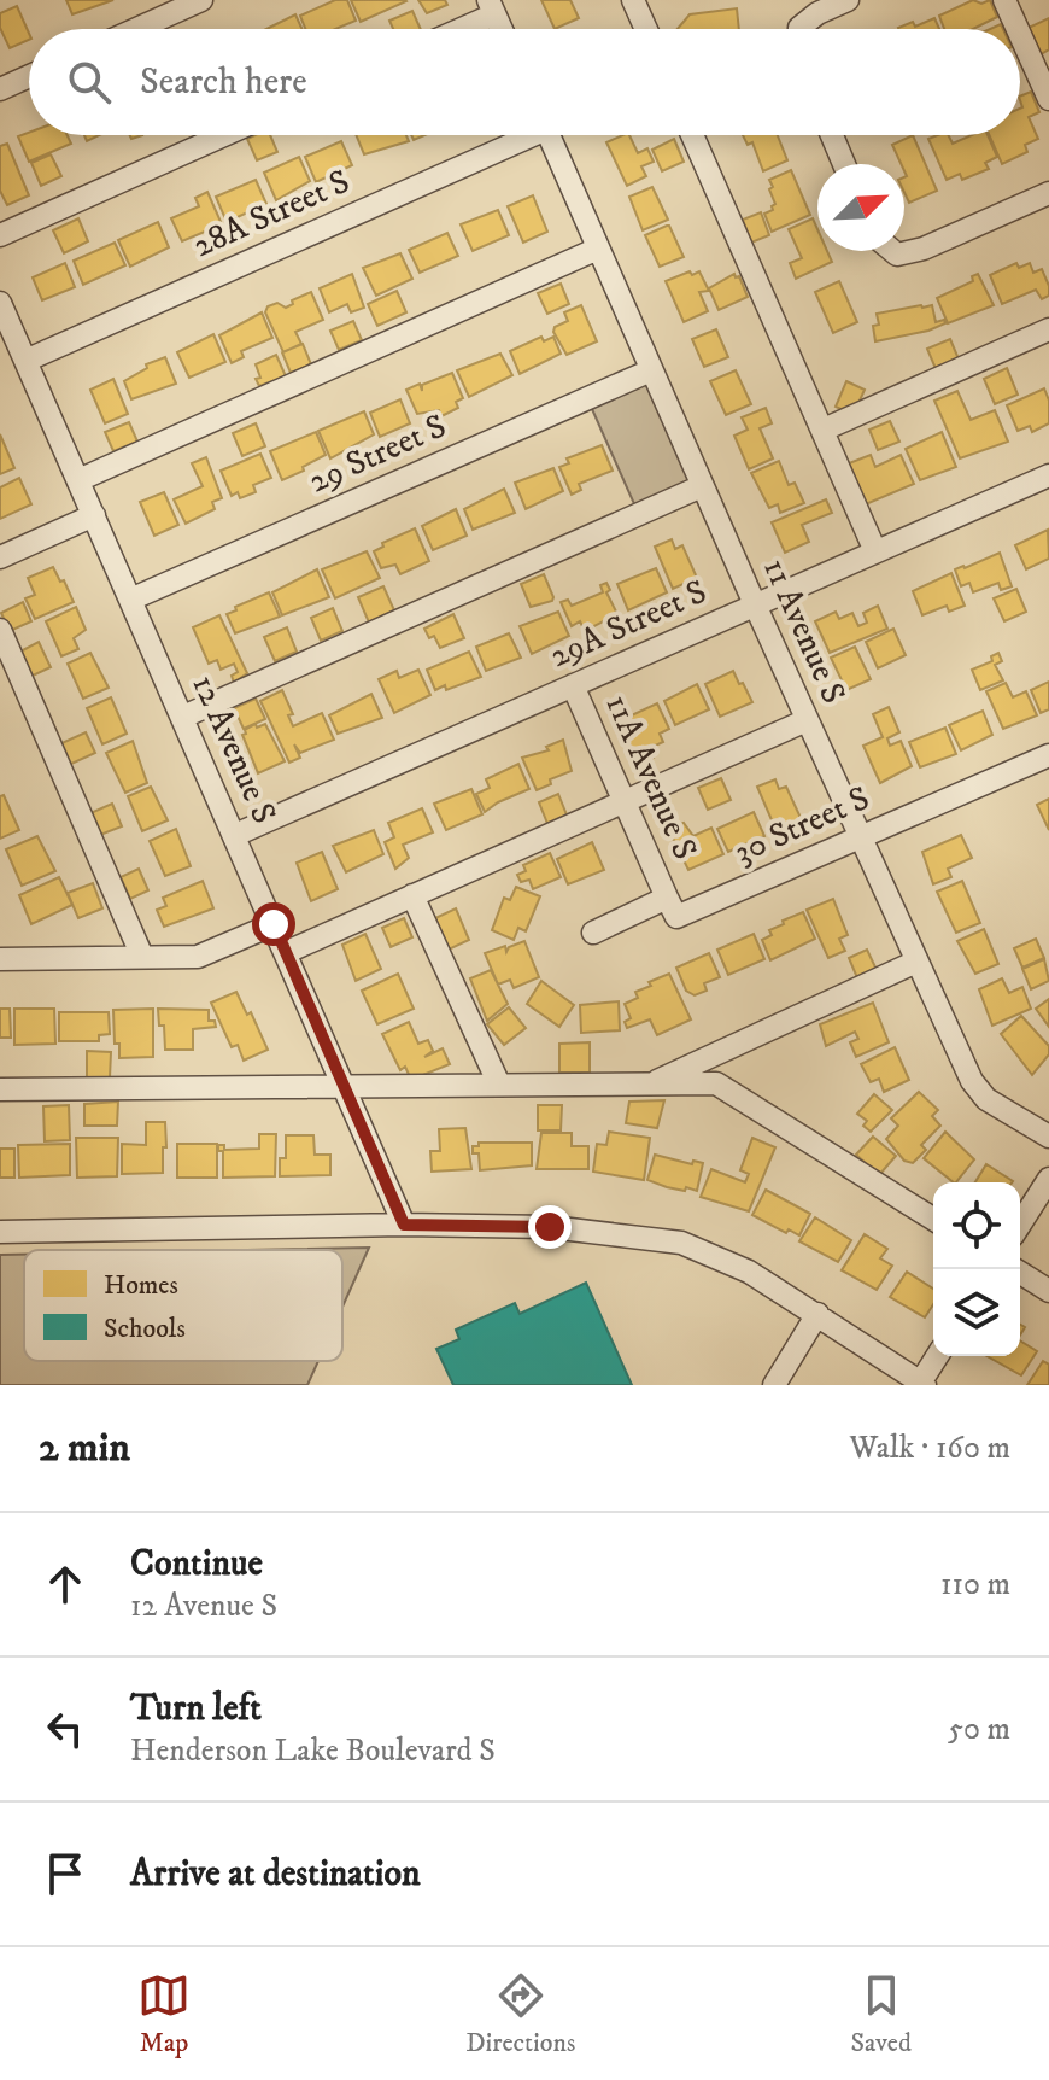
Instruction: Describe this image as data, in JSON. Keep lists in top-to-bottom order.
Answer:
{
  "streets": {
    "street": [
      "28A Street S",
      "29 Street S",
      "29A Street S",
      "11 Avenue S",
      "12 Avenue S",
      "11A Avenue S",
      "30 Street S"
    ]
  },
  "crossings": [
    ["28A Street S", "12 Avenue S"],
    ["29 Street S", "11 Avenue S"],
    ["29 Street S", "12 Avenue S"],
    ["29A Street S", "11 Avenue S"],
    ["29A Street S", "12 Avenue S"],
    ["29A Street S", "11A Avenue S"],
    ["11 Avenue S", "30 Street S"],
    ["11A Avenue S", "30 Street S"]
  ],
  "legend": ["Homes", "Schools"],
  "north": "top right",
  "page": {
    "search": "Search here",
    "heading": ["2 min", "Walk · 160 m"],
    "list": [
      ["Continue", "12 Avenue S", "110 m"],
      ["Turn left", "Henderson Lake Boulevard S", "50 m"],
      "Arrive at destination"
    ],
    "nav": ["Map", "Directions", "Saved"]
  }
}
